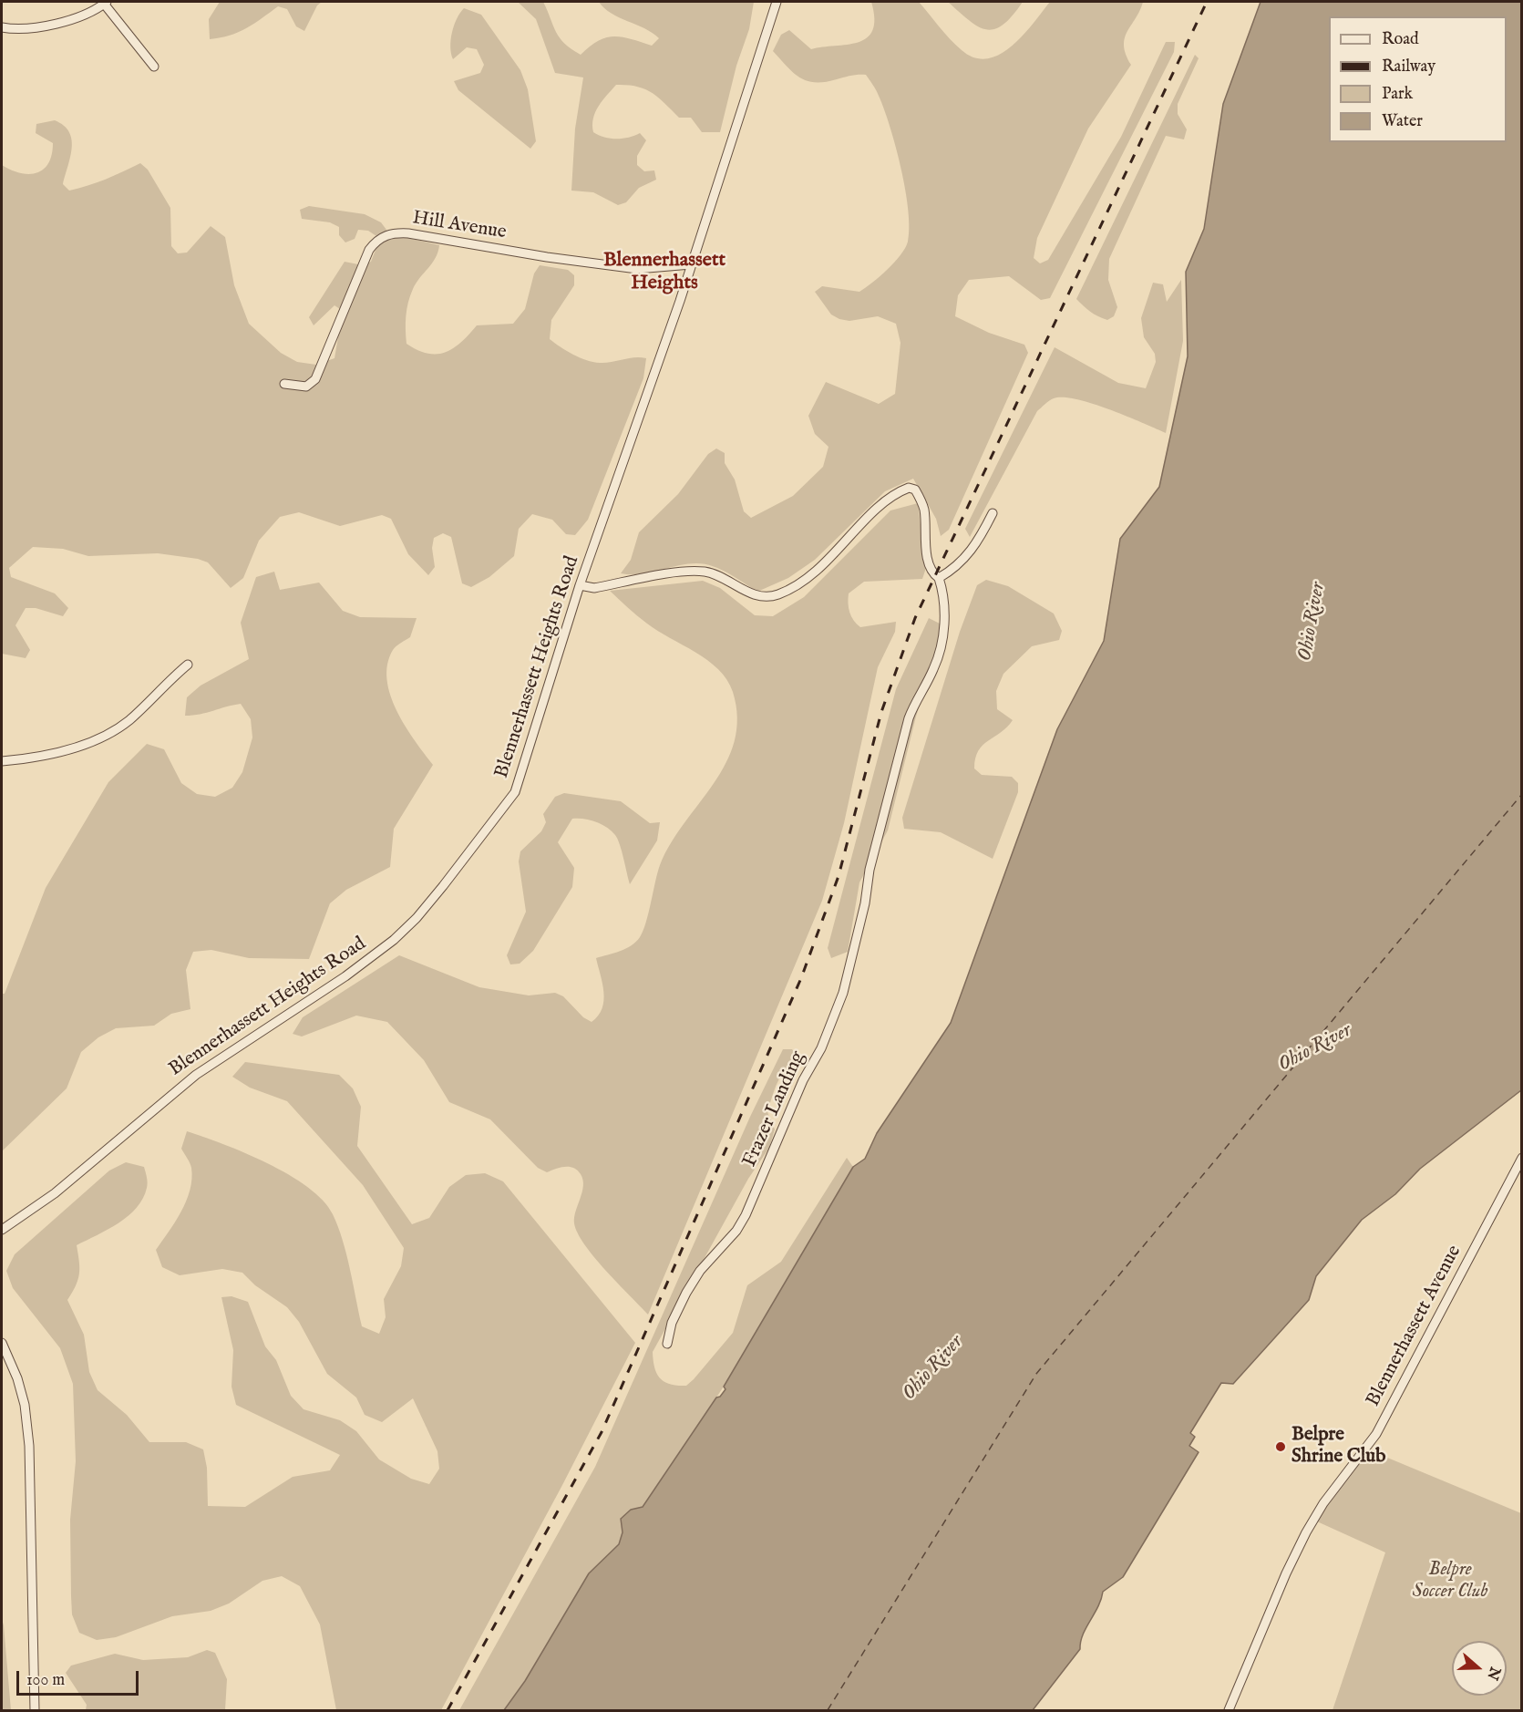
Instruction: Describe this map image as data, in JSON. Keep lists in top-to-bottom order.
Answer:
{
  "streets": {
    "street": [
      "Hill Avenue",
      "Blennerhassett Heights Road",
      "Frazer Landing",
      "Blennerhassett Avenue"
    ]
  },
  "crossings": [
    ["Hill Avenue", "Blennerhassett Heights Road"],
    ["Blennerhassett Heights Road", "Frazer Landing"]
  ],
  "districts": ["Blennerhassett Heights"],
  "water": ["Ohio River"],
  "parks": ["Belpre Soccer Club"],
  "places": ["Belpre Shrine Club"],
  "legend": [
    "Road",
    "Railway",
    "Park",
    "Water"
  ],
  "scale_bar": "100 m",
  "north": "right"
}
